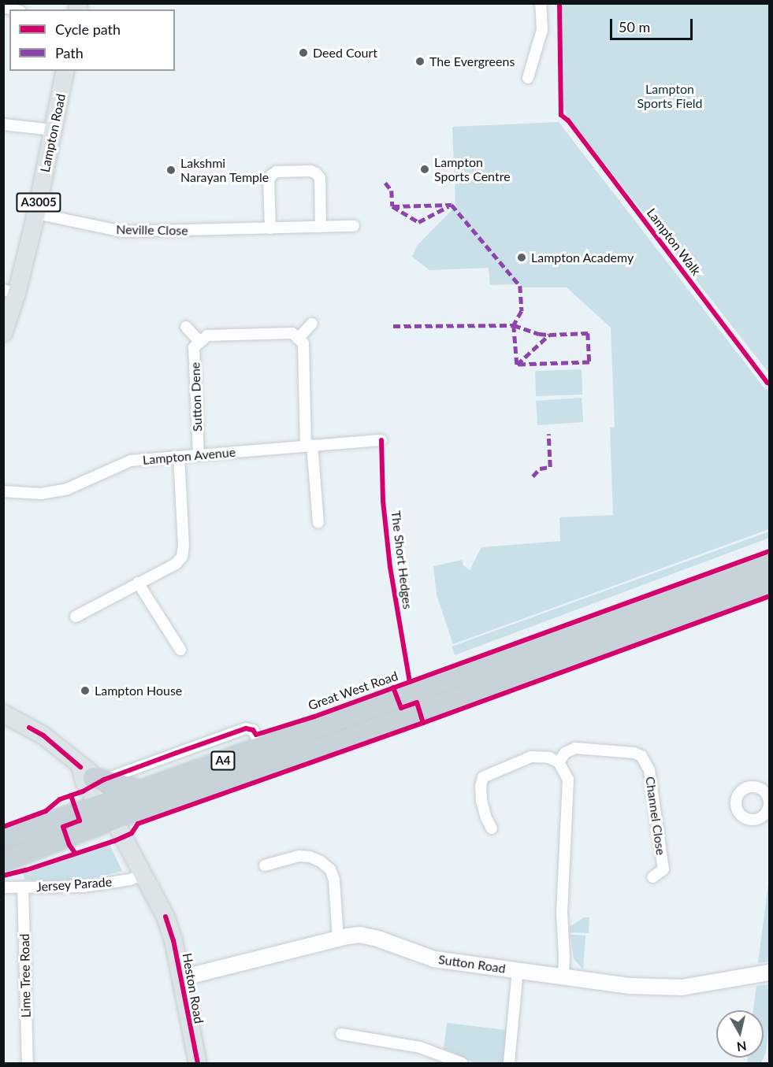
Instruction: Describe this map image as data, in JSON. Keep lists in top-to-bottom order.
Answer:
{
  "streets": {
    "highway": ["Great West Road", "A4"],
    "main road": ["Lampton Road", "A3005", "Heston Road"],
    "street": [
      "Neville Close",
      "Sutton Dene",
      "Lampton Avenue",
      "Channel Close",
      "Jersey Parade",
      "Sutton Road",
      "Lime Tree Road"
    ],
    "cycle path": ["Lampton Walk", "The Short Hedges"]
  },
  "crossings": [
    ["Lampton Road", "Neville Close"],
    ["Sutton Dene", "Lampton Avenue"],
    ["Great West Road", "Heston Road"],
    ["Jersey Parade", "Lime Tree Road"],
    ["Jersey Parade", "Heston Road"],
    ["Sutton Road", "Heston Road"]
  ],
  "parks": ["Lampton Sports Field"],
  "places": [
    "Deed Court",
    "The Evergreens",
    "Lampton Sports Centre",
    "Lakshmi Narayan Temple",
    "Lampton Academy",
    "Lampton House"
  ],
  "legend": ["Cycle path", "Path"],
  "scale_bar": "50 m",
  "north": "bottom"
}
